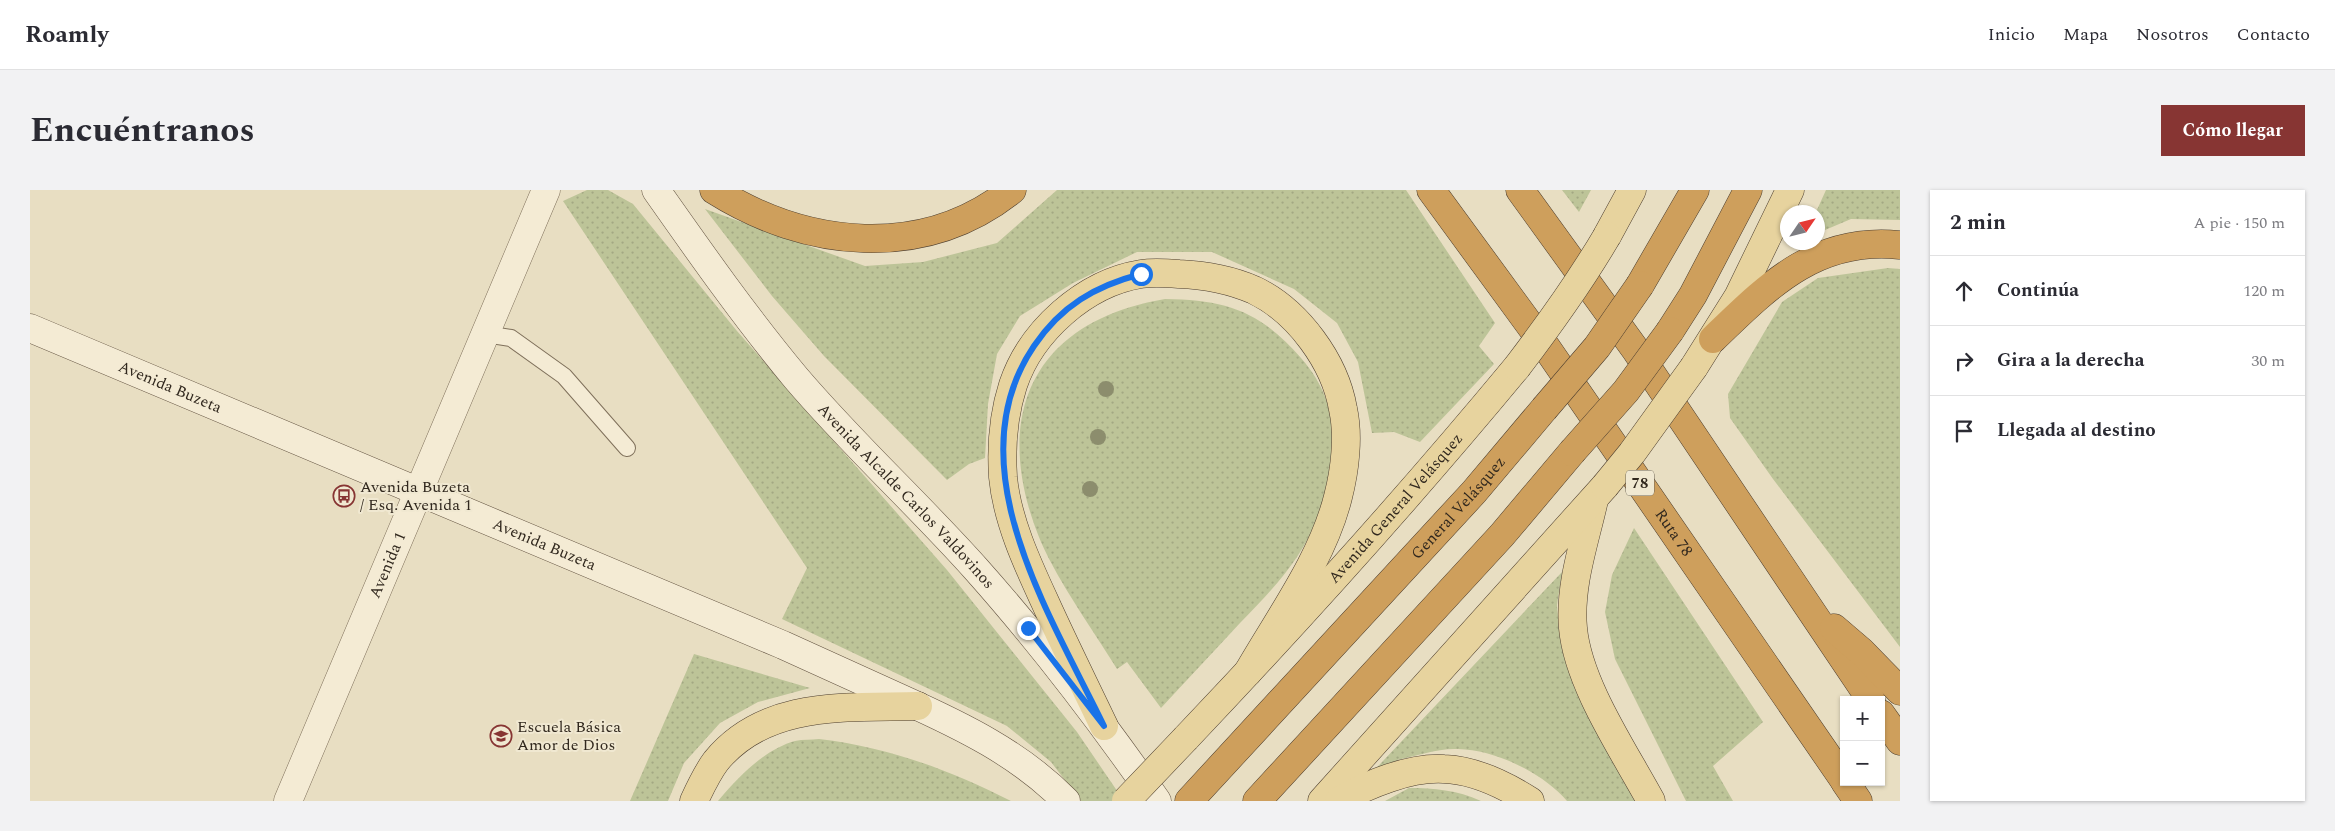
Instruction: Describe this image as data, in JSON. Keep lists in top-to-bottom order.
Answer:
{
  "streets": {
    "highway": ["78", "General Velásquez", "Ruta 78"],
    "main road": [
      "Avenida Buzeta",
      "Avenida Alcalde Carlos Valdovinos",
      "Avenida General Velásquez",
      "Avenida 1"
    ]
  },
  "crossings": [
    ["Avenida Buzeta", "Avenida 1"]
  ],
  "places": {
    "bus stop": ["Avenida Buzeta / Esq. Avenida 1"],
    "school or university": ["Escuela Básica Amor de Dios"]
  },
  "north": "top right",
  "page": {
    "header": "Roamly",
    "nav": [
      "Inicio",
      "Mapa",
      "Nosotros",
      "Contacto"
    ],
    "title": "Encuéntranos",
    "buttons": "Cómo llegar",
    "heading": ["2 min", "A pie · 150 m"],
    "list": [
      ["Continúa", "120 m"],
      ["Gira a la derecha", "30 m"],
      "Llegada al destino"
    ],
    "map_buttons": ["+", "−"]
  }
}
